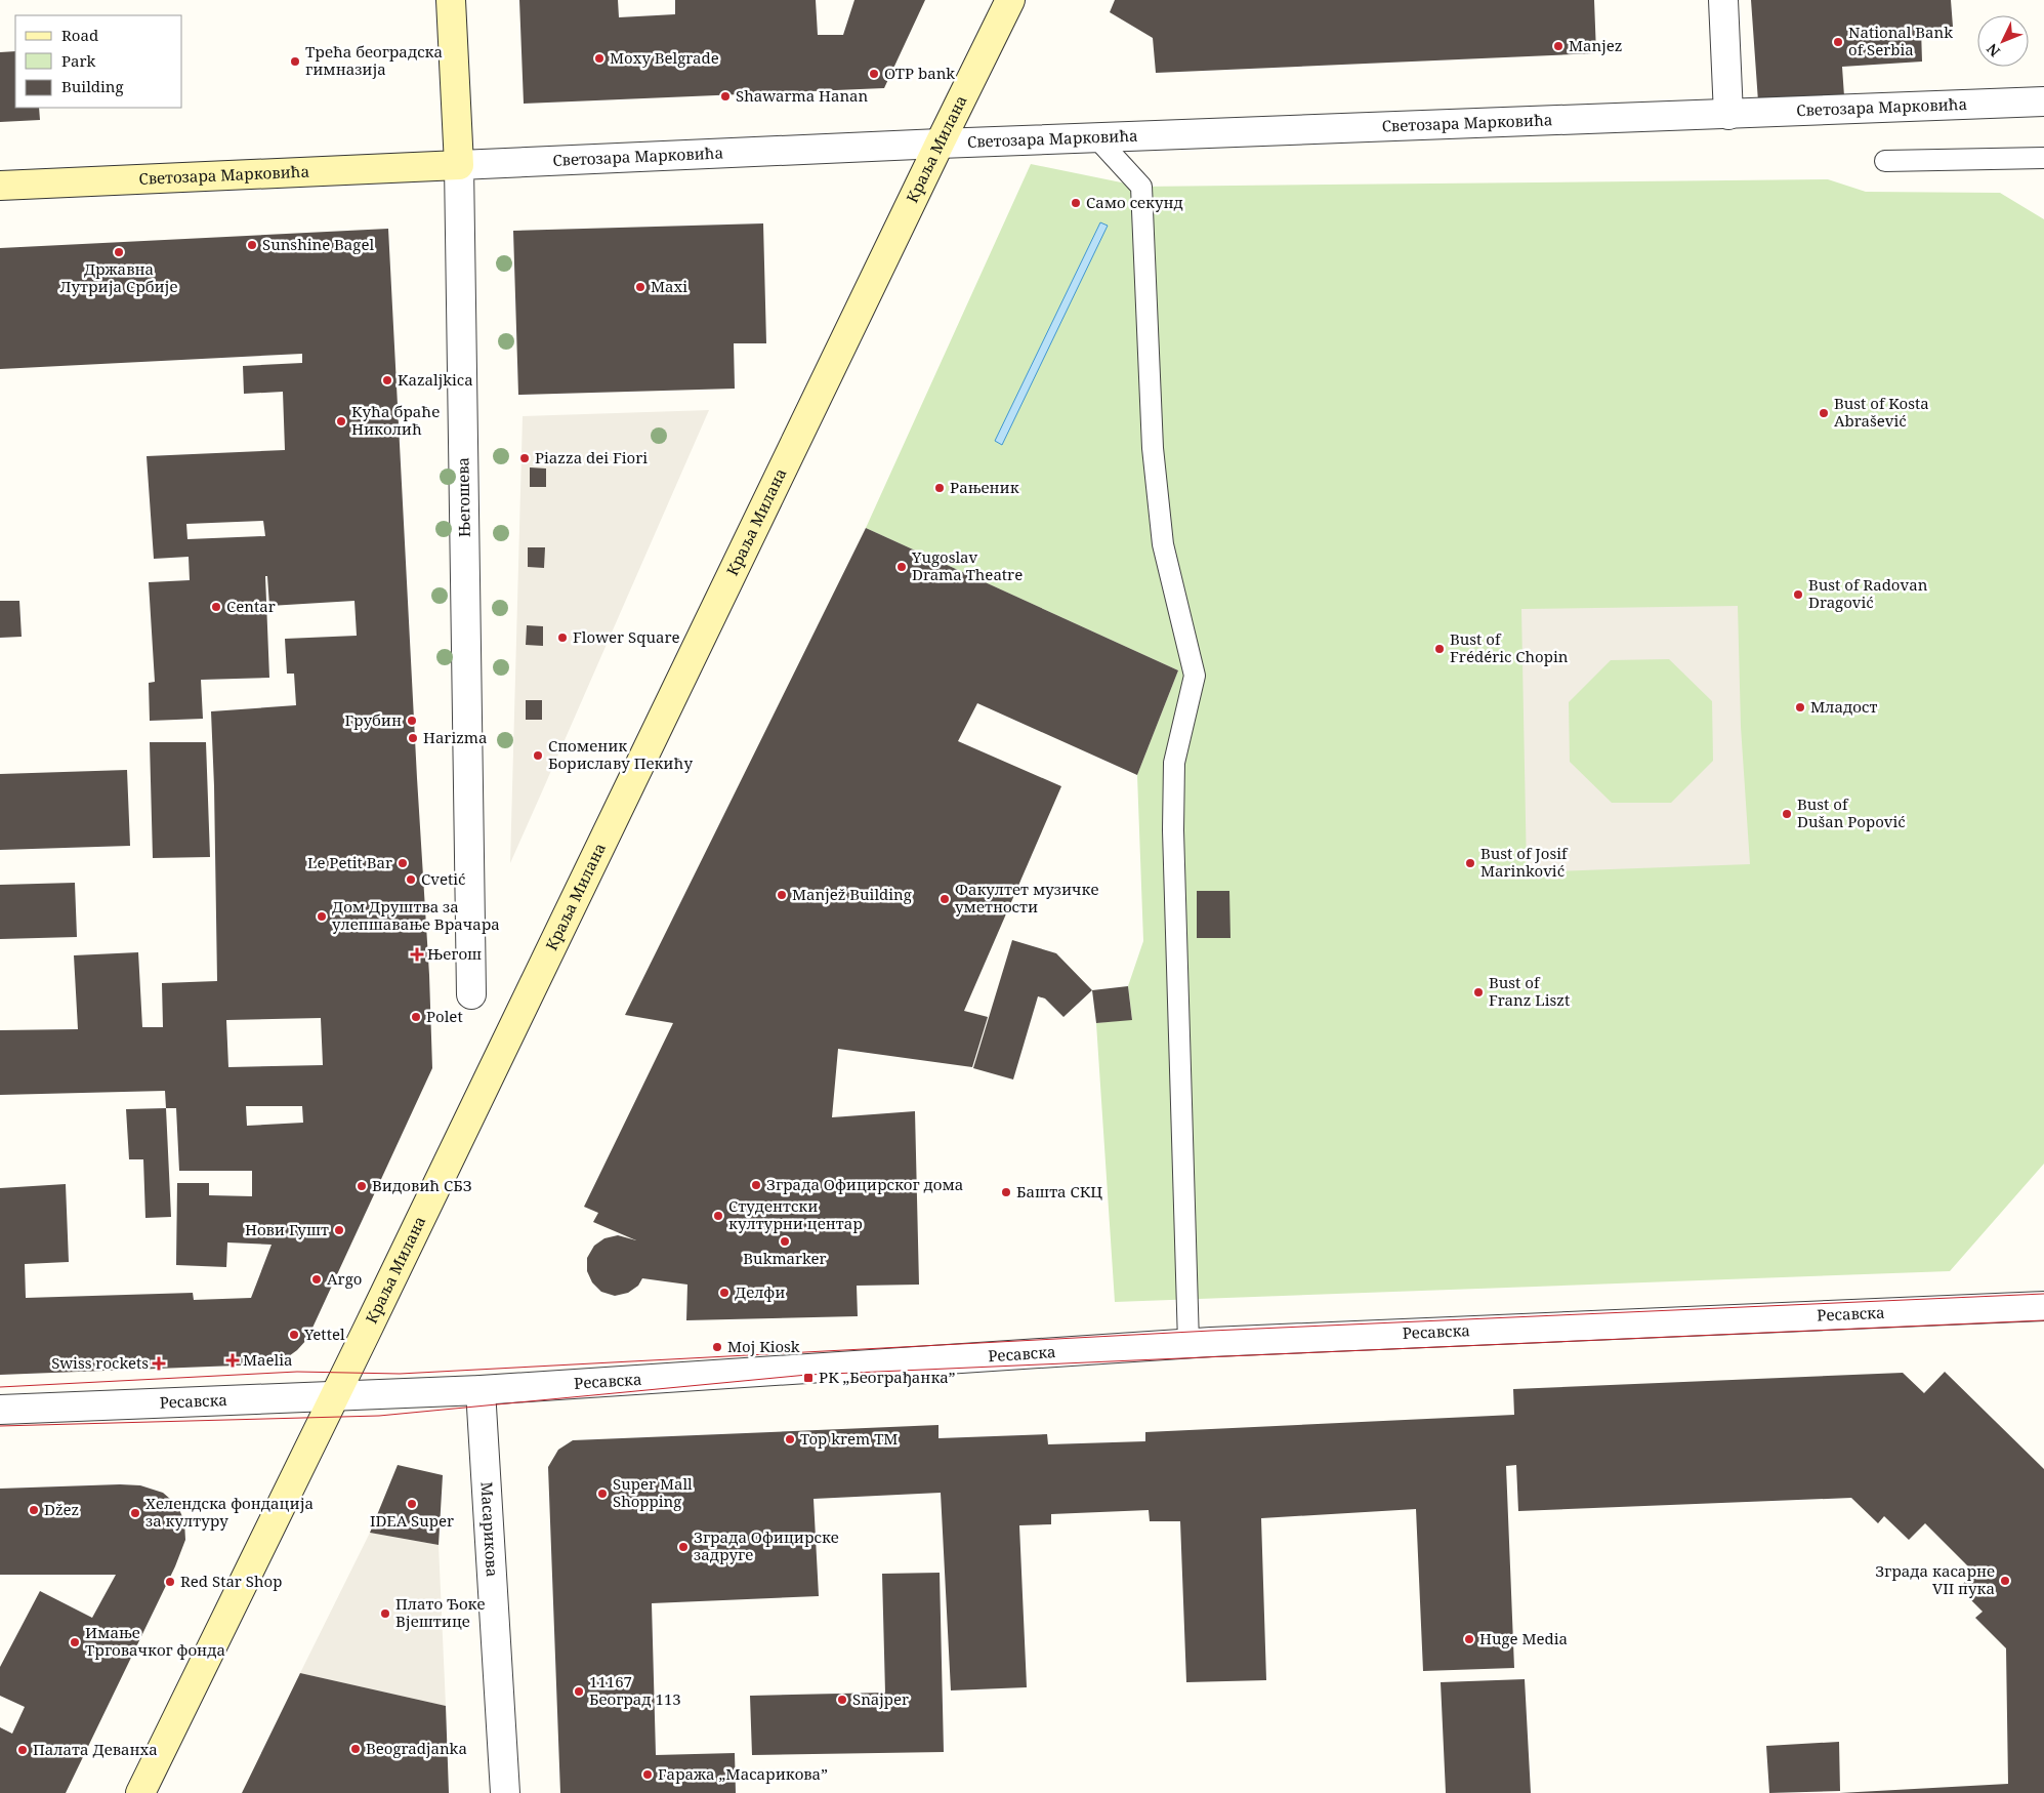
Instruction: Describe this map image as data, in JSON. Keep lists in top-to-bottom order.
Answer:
{
  "streets": {
    "main road": ["Светозара Марковића", "Краља Милана", "Његошева"],
    "street": ["Ресавска", "Масарикова"]
  },
  "crossings": [
    ["Светозара Марковића", "Краља Милана"],
    ["Светозара Марковића", "Његошева"],
    ["Краља Милана", "Ресавска"],
    ["Ресавска", "Масарикова"]
  ],
  "places": {
    "other": [
      "National Bank of Serbia",
      "Manjez",
      "Moxy Belgrade",
      "Трећа београдска гимназија",
      "OTP bank",
      "Shawarma Hanan",
      "Само секунд",
      "Sunshine Bagel",
      "Државна Лутрија Србије",
      "Maxi",
      "Kazaljkica",
      "Bust of Kosta Abrašević",
      "Кућа браће Николић",
      "Piazza dei Fiori",
      "Рањеник",
      "Yugoslav Drama Theatre",
      "Bust of Radovan Dragović",
      "Centar",
      "Flower Square",
      "Bust of Frédéric Chopin",
      "Младост",
      "Грубин",
      "Harizma",
      "Споменик Бориславу Пекићу",
      "Bust of Dušan Popović",
      "Le Petit Bar",
      "Bust of Josif Marinković",
      "Cvetić",
      "Manjež Building",
      "Факултет музичке уметности",
      "Дом Друштва за улепшавање Врачара",
      "Bust of Franz Liszt",
      "Polet",
      "Зграда Официрског дома",
      "Видовић СБЗ",
      "Башта СКЦ",
      "Студентски културни центар",
      "Нови Гушт",
      "Bukmarker",
      "Argo",
      "Делфи",
      "Yettel",
      "Moj Kiosk",
      "Top krem TM",
      "Super Mall Shopping",
      "IDEA Super",
      "Džez",
      "Хелендска фондација за културу",
      "Зграда Официрске задруге",
      "Зграда касарне VII пука",
      "Red Star Shop",
      "Плато Ђоке Вјештице",
      "Huge Media",
      "Имање Трговачког фонда",
      "11167 Београд 113",
      "Snajper",
      "Beogradjanka",
      "Палата Деванха",
      "Гаража „Масарикова”"
    ],
    "health": ["Његош", "Maelia", "Swiss rockets"],
    "transit": ["РК „Београђанка”"]
  },
  "legend": ["Road", "Park", "Building"],
  "north": "bottom left"
}
